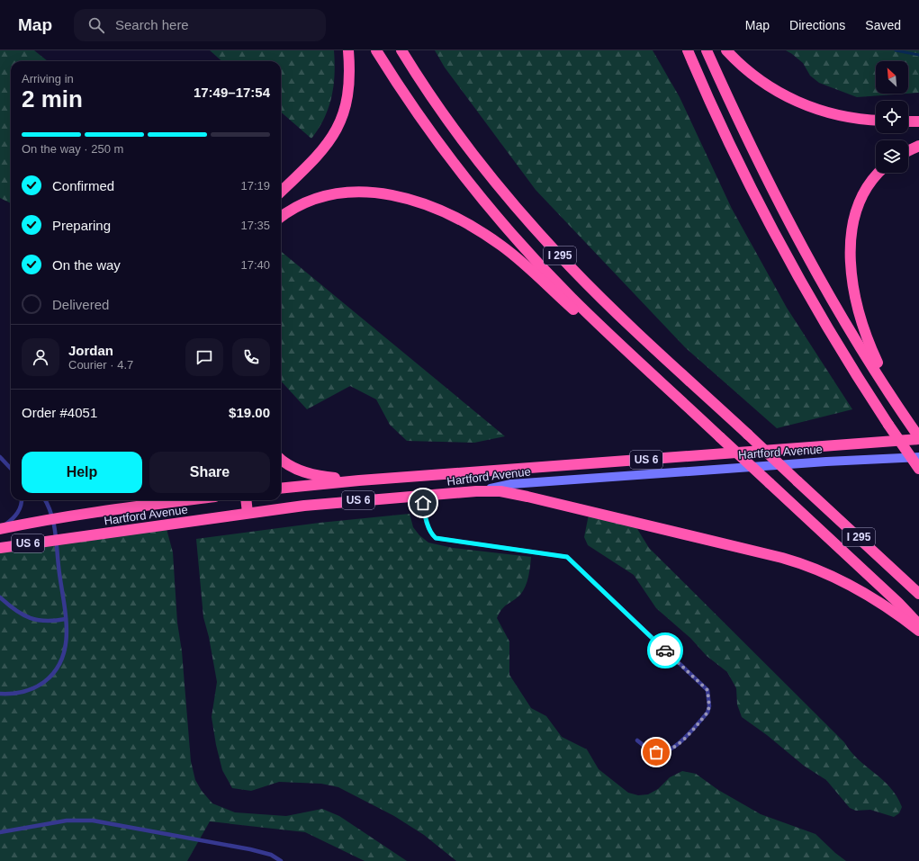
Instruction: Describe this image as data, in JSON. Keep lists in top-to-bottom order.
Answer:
{
  "streets": {
    "highway": ["I 295", "Hartford Avenue", "US 6"]
  },
  "crossings": [
    ["Hartford Avenue", "US 6"]
  ],
  "north": "top left",
  "page": {
    "header": "Map",
    "search": "Search here",
    "nav": ["Map", "Directions", "Saved"],
    "heading": ["2 min", "Arriving in", "17:49–17:54"],
    "panel": [
      "Jordan",
      "Courier · 4.7",
      "Order #4051",
      "$19.00"
    ],
    "bar": "On the way · 250 m",
    "list": [
      ["Confirmed", "17:19"],
      ["Preparing", "17:35"],
      ["On the way", "17:40"],
      "Delivered"
    ],
    "buttons": ["Help", "Share"]
  }
}
